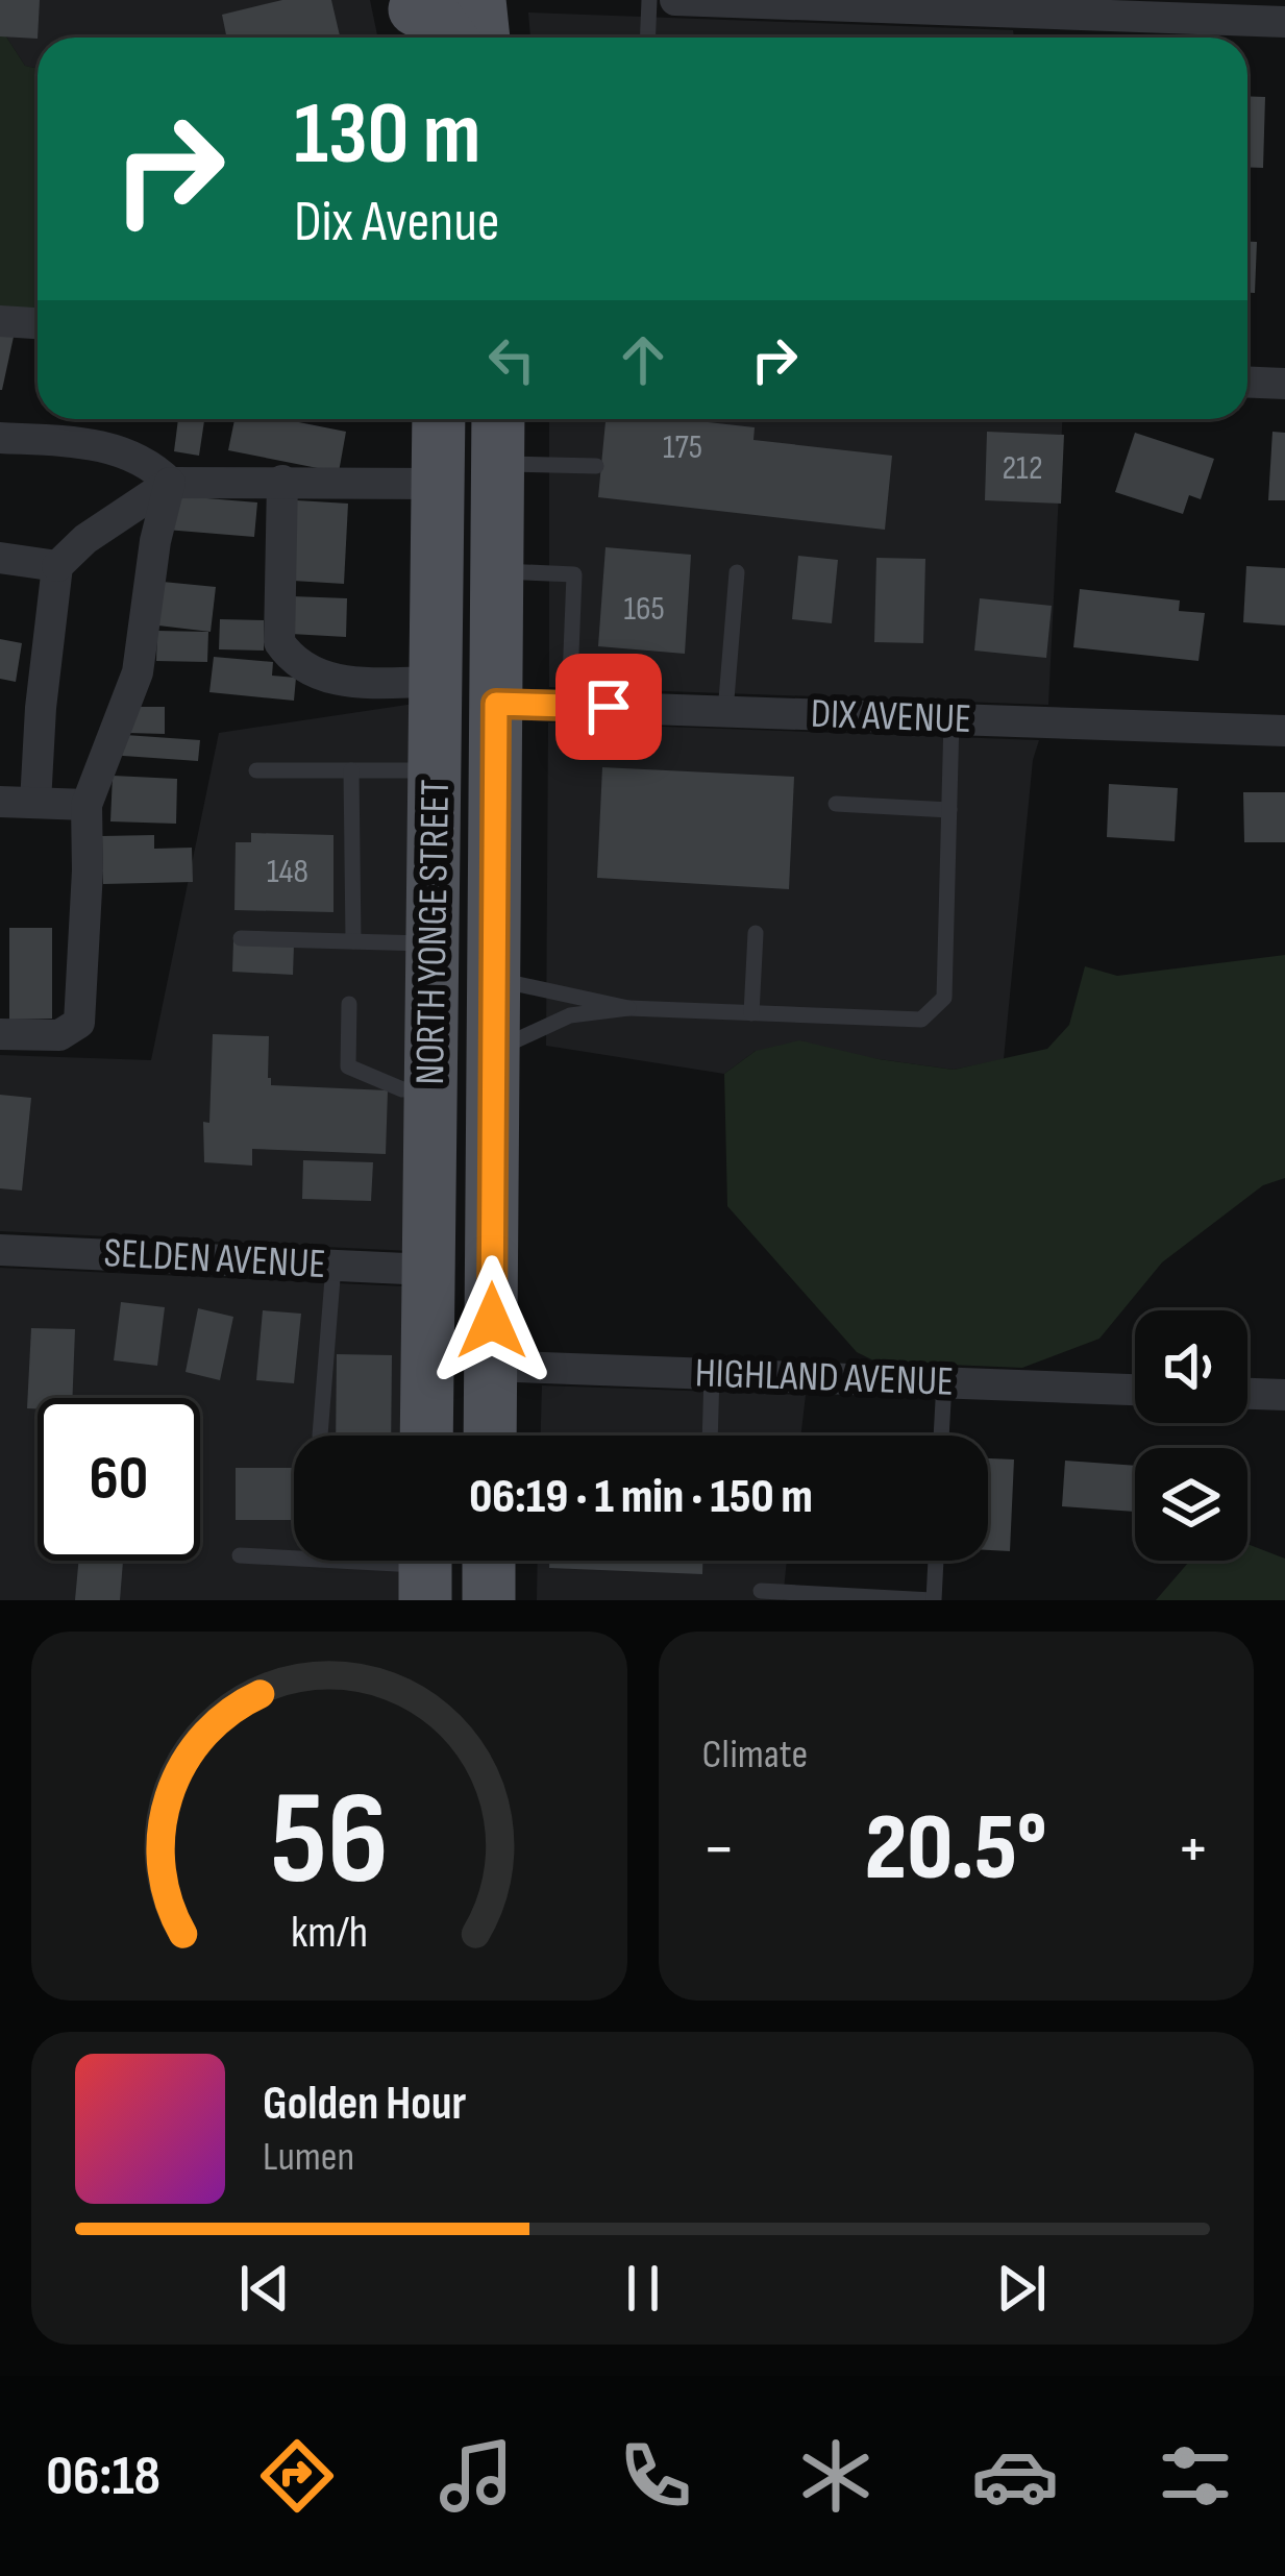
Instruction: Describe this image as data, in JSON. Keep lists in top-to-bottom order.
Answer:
{
  "streets": {
    "main road": ["NORTH YONGE STREET"],
    "street": ["DIX AVENUE", "SELDEN AVENUE", "HIGHLAND AVENUE"]
  },
  "crossings": [
    ["DIX AVENUE", "NORTH YONGE STREET"],
    ["NORTH YONGE STREET", "SELDEN AVENUE"],
    ["NORTH YONGE STREET", "HIGHLAND AVENUE"]
  ],
  "house_numbers": [
    "175",
    "212",
    "165",
    "148"
  ],
  "page": {
    "turn": ["130 m", "Dix Avenue"],
    "limit": "60",
    "trip": "06:19 · 1 min · 150 m",
    "tile": "Climate",
    "heat": ["−", "20.5°", "+"],
    "song": ["Golden Hour", "Lumen"],
    "tabs": "06:18",
    "gauge": ["56", "km/h"]
  }
}
